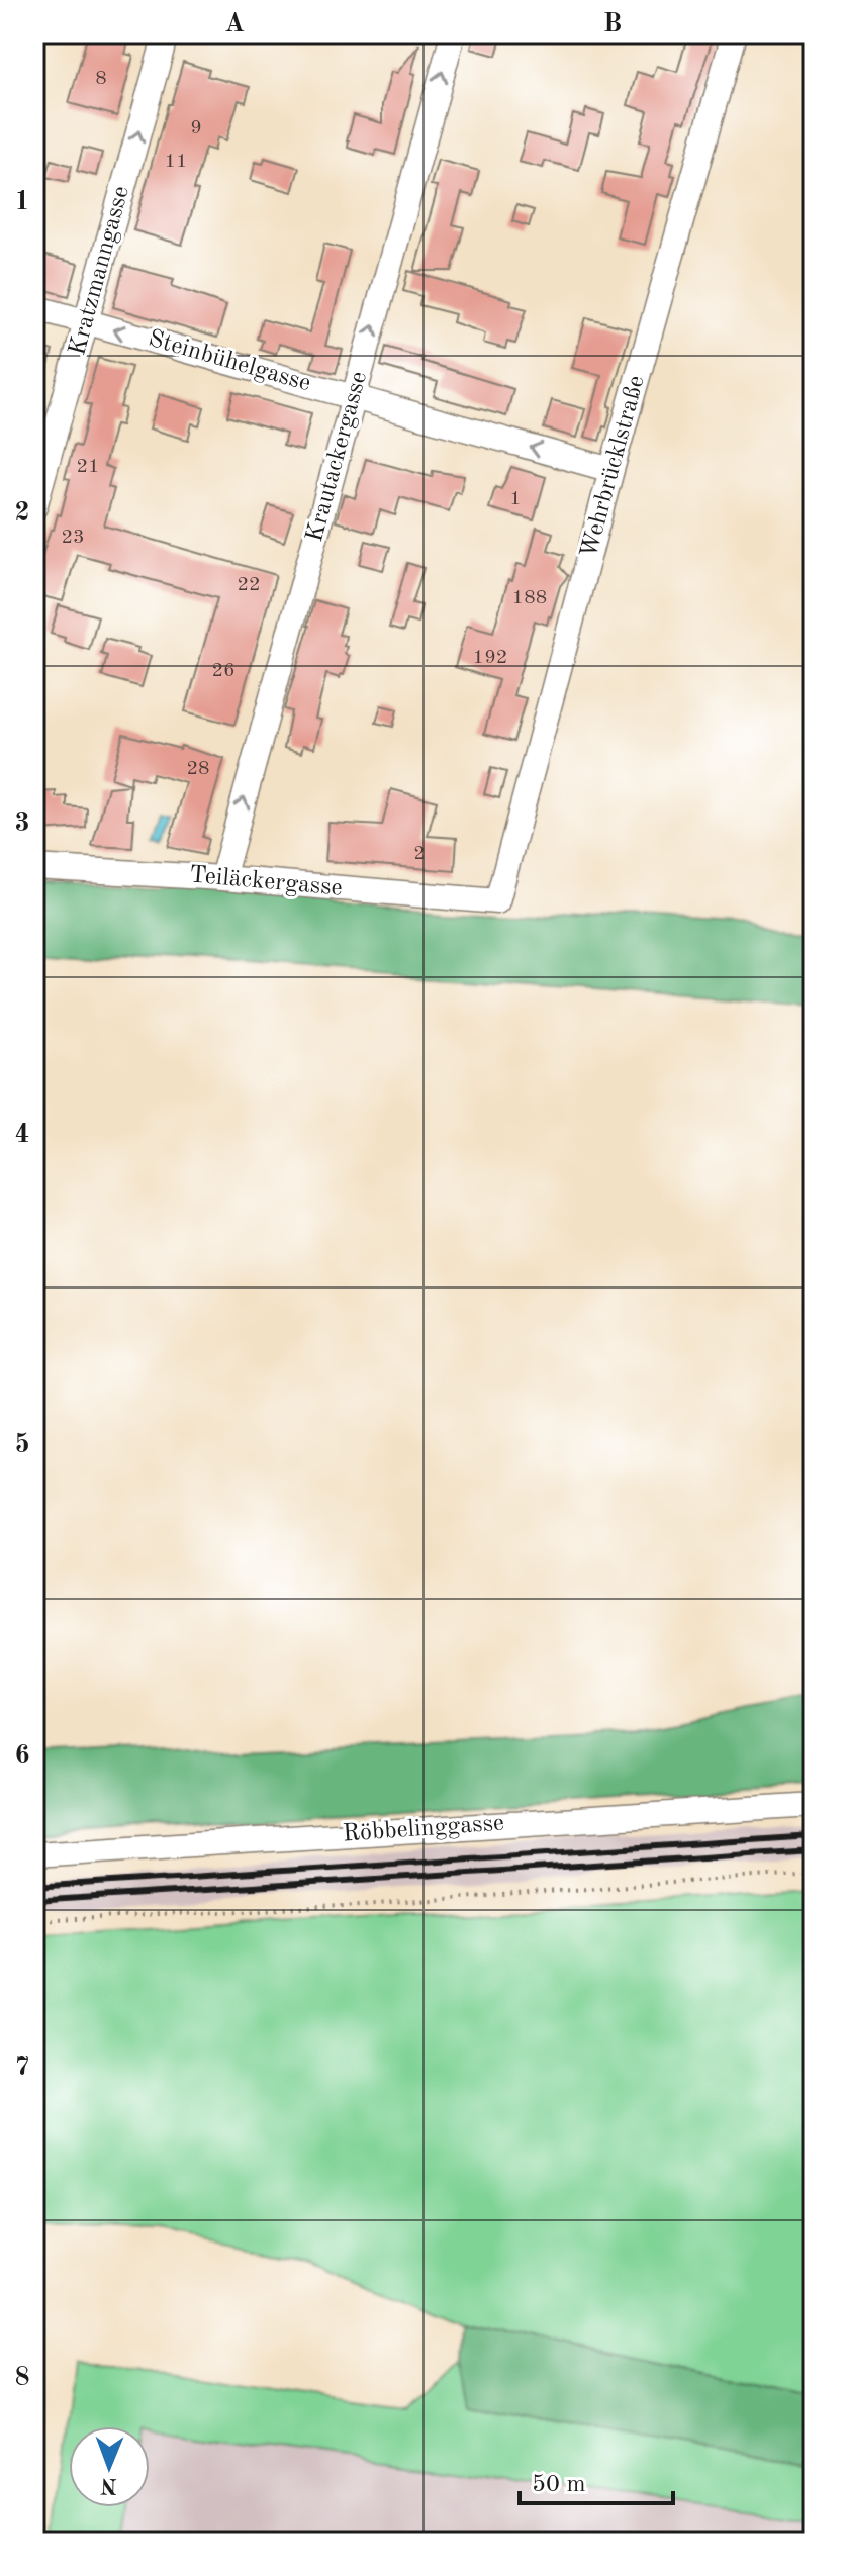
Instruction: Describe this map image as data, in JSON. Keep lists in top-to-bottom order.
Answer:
{
  "streets": {
    "street": [
      "Kratzmanngasse",
      "Steinbühelgasse",
      "Krautackergasse",
      "Wehrbrücklstraße",
      "Teiläckergasse",
      "Röbbelinggasse"
    ]
  },
  "crossings": [
    ["Kratzmanngasse", "Steinbühelgasse"],
    ["Steinbühelgasse", "Krautackergasse"],
    ["Steinbühelgasse", "Wehrbrücklstraße"],
    ["Krautackergasse", "Teiläckergasse"],
    ["Wehrbrücklstraße", "Teiläckergasse"]
  ],
  "one_way": ["Kratzmanngasse", "Steinbühelgasse", "Krautackergasse"],
  "house_numbers": [
    "8",
    "9",
    "11",
    "21",
    "1",
    "23",
    "22",
    "188",
    "192",
    "26",
    "28",
    "2"
  ],
  "scale_bar": "50 m",
  "north": "bottom",
  "grid": {
    "columns": ["A", "B"],
    "rows": [
      "1",
      "2",
      "3",
      "4",
      "5",
      "6",
      "7",
      "8"
    ]
  }
}
